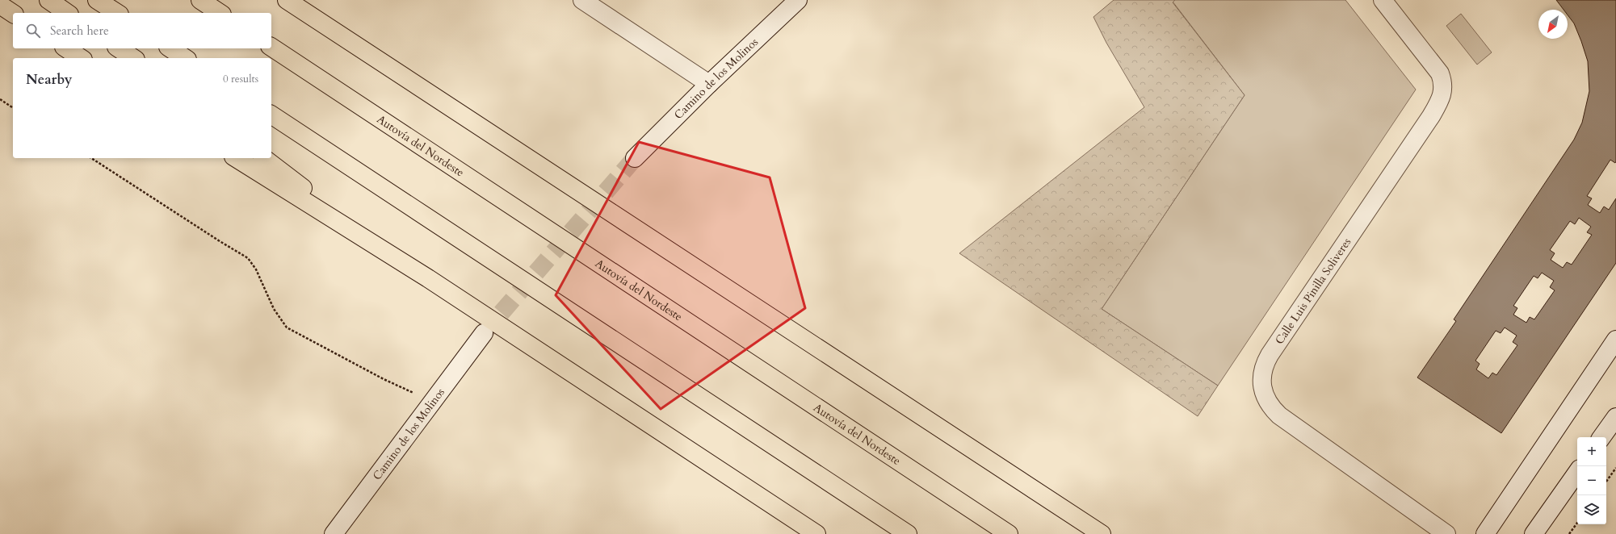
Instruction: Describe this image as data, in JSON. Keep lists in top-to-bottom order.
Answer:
{
  "streets": {
    "highway": ["Autovía del Nordeste"],
    "street": ["Camino de los Molinos", "Calle Luis Pinilla Soliveres"]
  },
  "north": "bottom left",
  "page": {
    "search": "Search here",
    "heading": ["Nearby", "0 results"],
    "map_buttons": ["+", "−"]
  }
}
